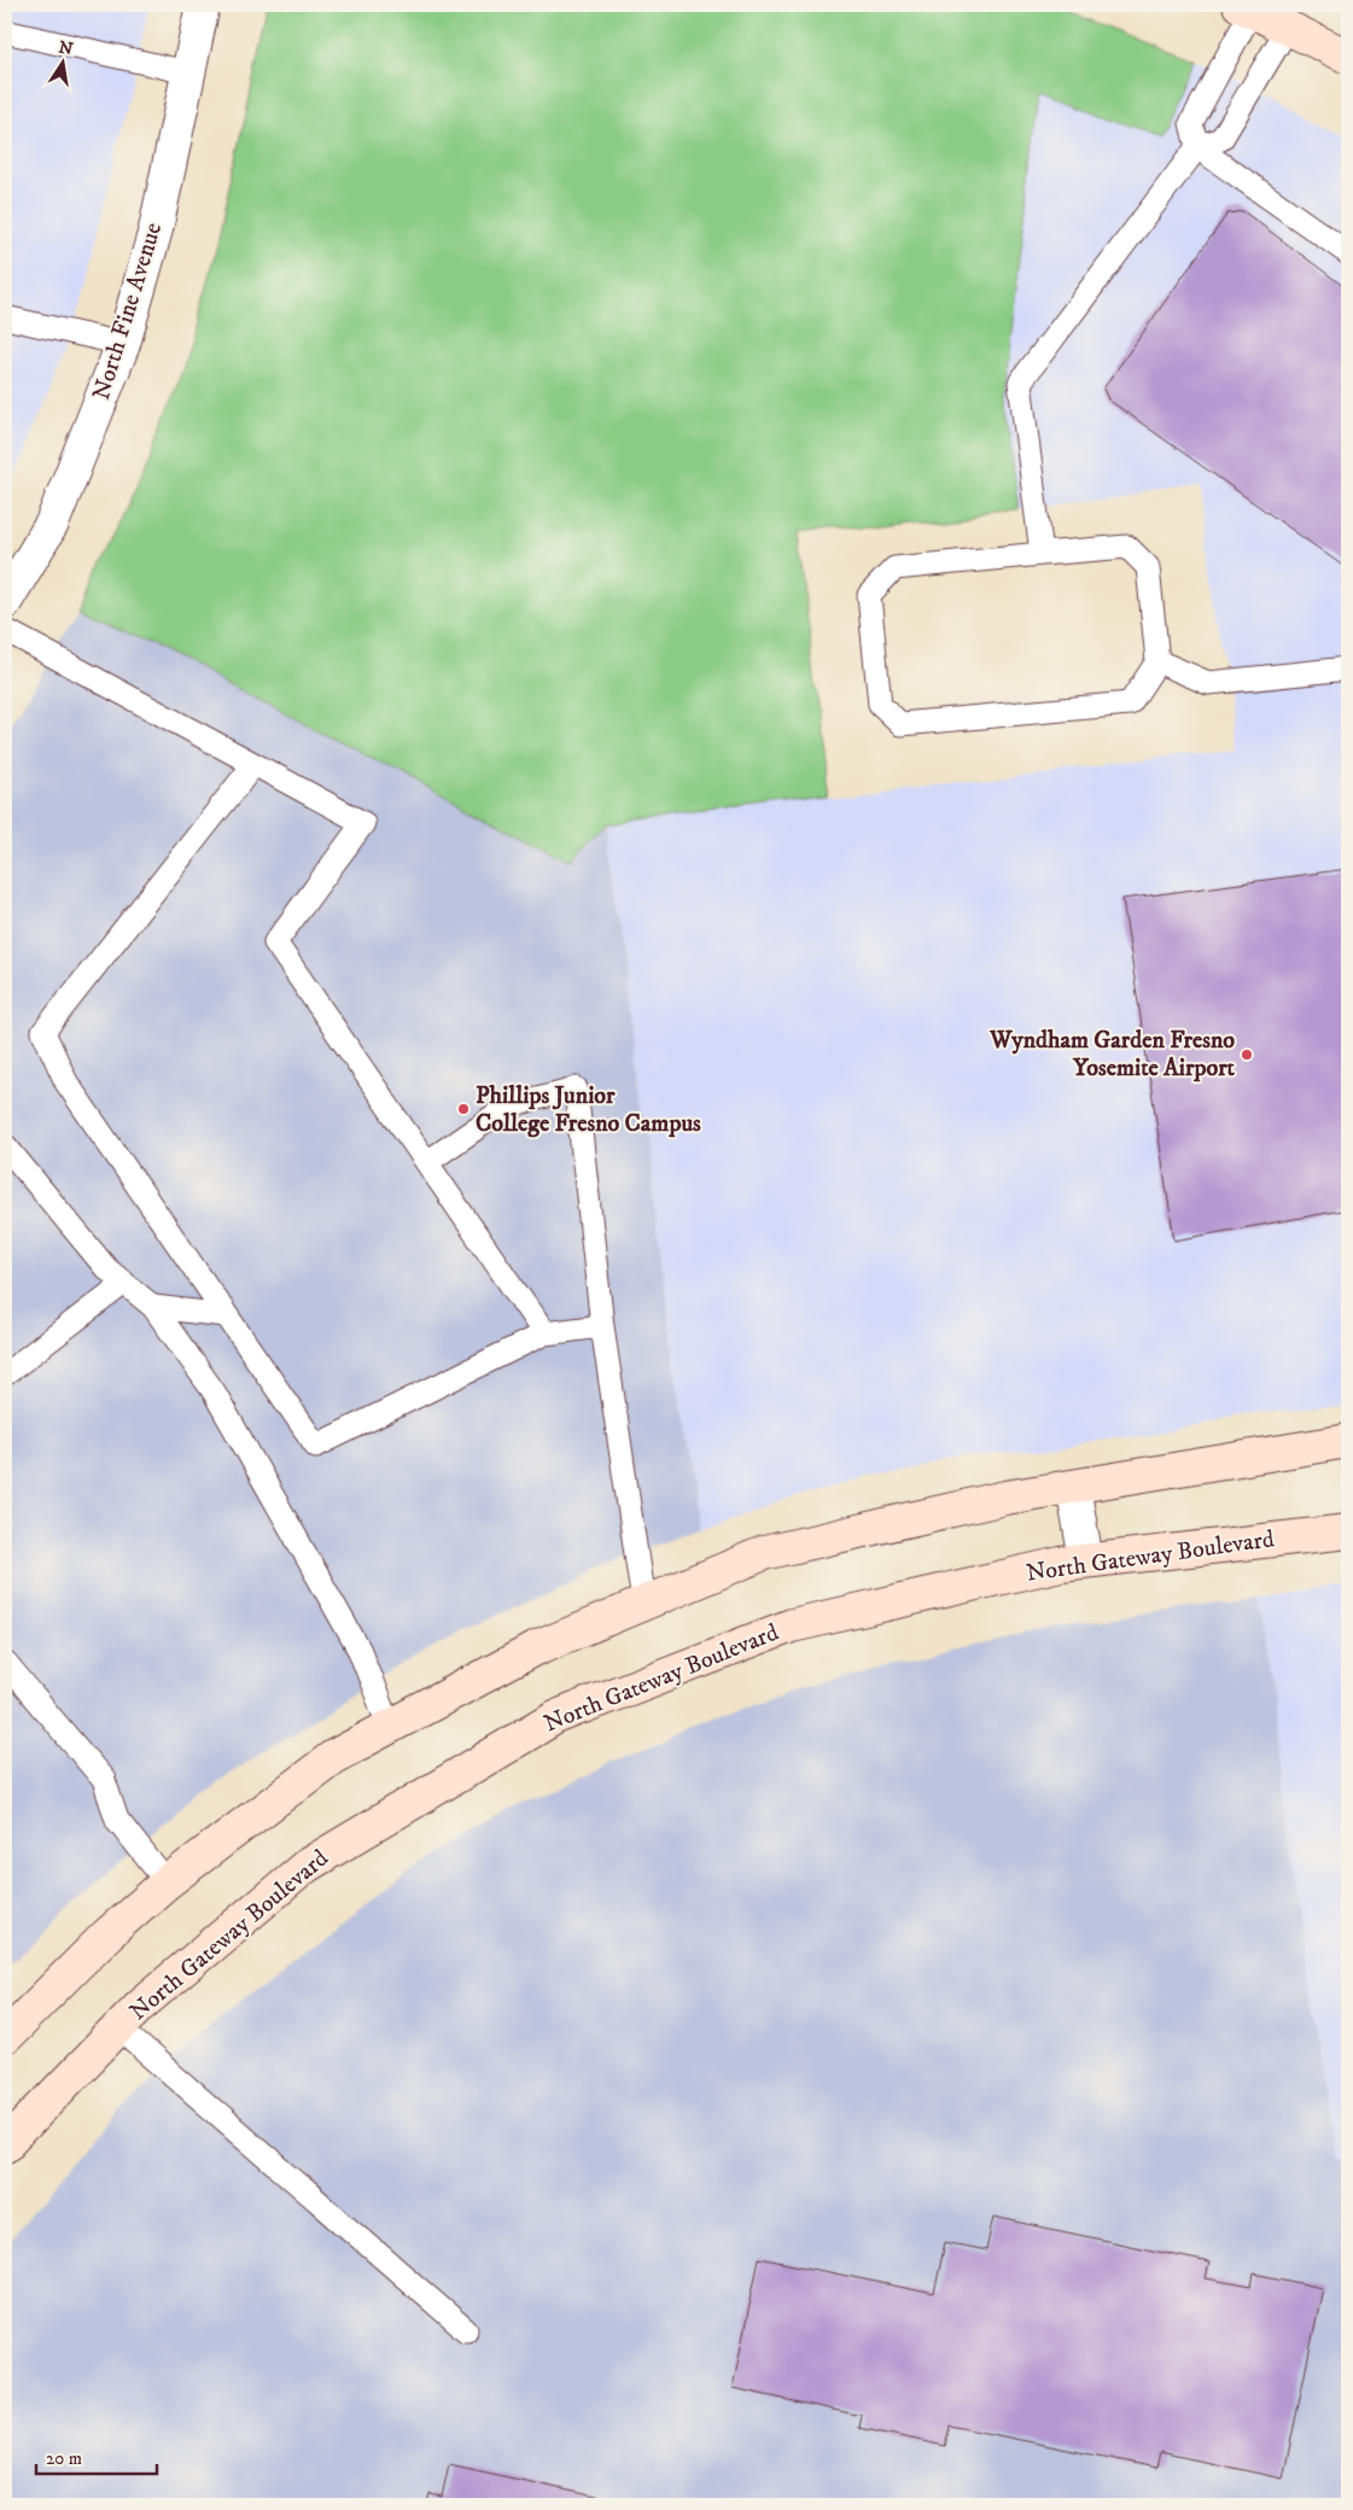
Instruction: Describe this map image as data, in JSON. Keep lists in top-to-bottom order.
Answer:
{
  "streets": {
    "main road": ["North Gateway Boulevard"],
    "street": ["North Fine Avenue"]
  },
  "places": ["Wyndham Garden Fresno Yosemite Airport", "Phillips Junior College Fresno Campus"],
  "scale_bar": "20 m",
  "north": "top"
}
